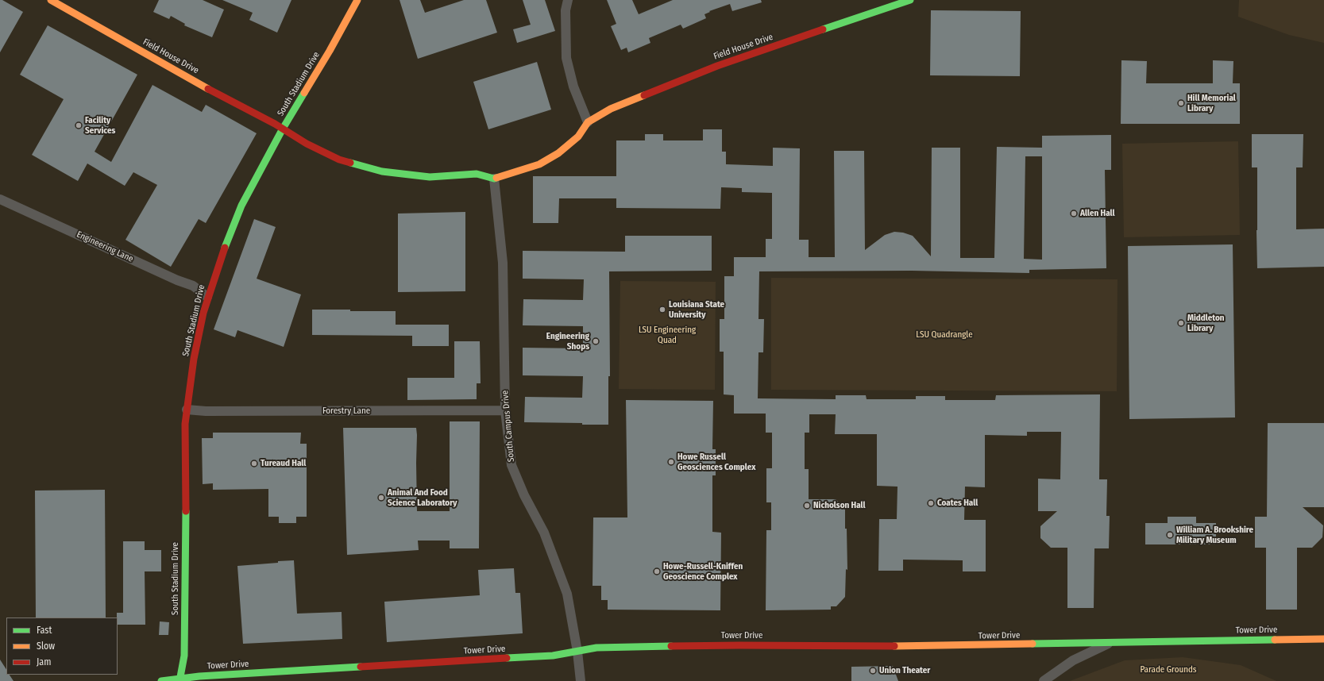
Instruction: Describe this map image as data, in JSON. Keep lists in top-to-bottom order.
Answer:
{
  "streets": {
    "street": [
      "Field House Drive",
      "South Stadium Drive",
      "Engineering Lane",
      "Forestry Lane",
      "South Campus Drive",
      "Tower Drive"
    ]
  },
  "crossings": [
    ["Field House Drive", "South Stadium Drive"],
    ["Field House Drive", "South Campus Drive"],
    ["South Stadium Drive", "Engineering Lane"],
    ["South Stadium Drive", "Forestry Lane"],
    ["South Stadium Drive", "Tower Drive"],
    ["Forestry Lane", "South Campus Drive"],
    ["South Campus Drive", "Tower Drive"]
  ],
  "parks": ["LSU Engineering Quad", "LSU Quadrangle", "Parade Grounds"],
  "places": [
    "Hill Memorial Library",
    "Facility Services",
    "Allen Hall",
    "Louisiana State University",
    "Middleton Library",
    "Engineering Shops",
    "Howe Russell Geosciences Complex",
    "Tureaud Hall",
    "Animal And Food Science Laboratory",
    "Coates Hall",
    "Nicholson Hall",
    "William A. Brookshire Military Museum",
    "Howe-Russell-Kniffen Geoscience Complex",
    "Union Theater"
  ],
  "legend": ["Fast", "Slow", "Jam"]
}
